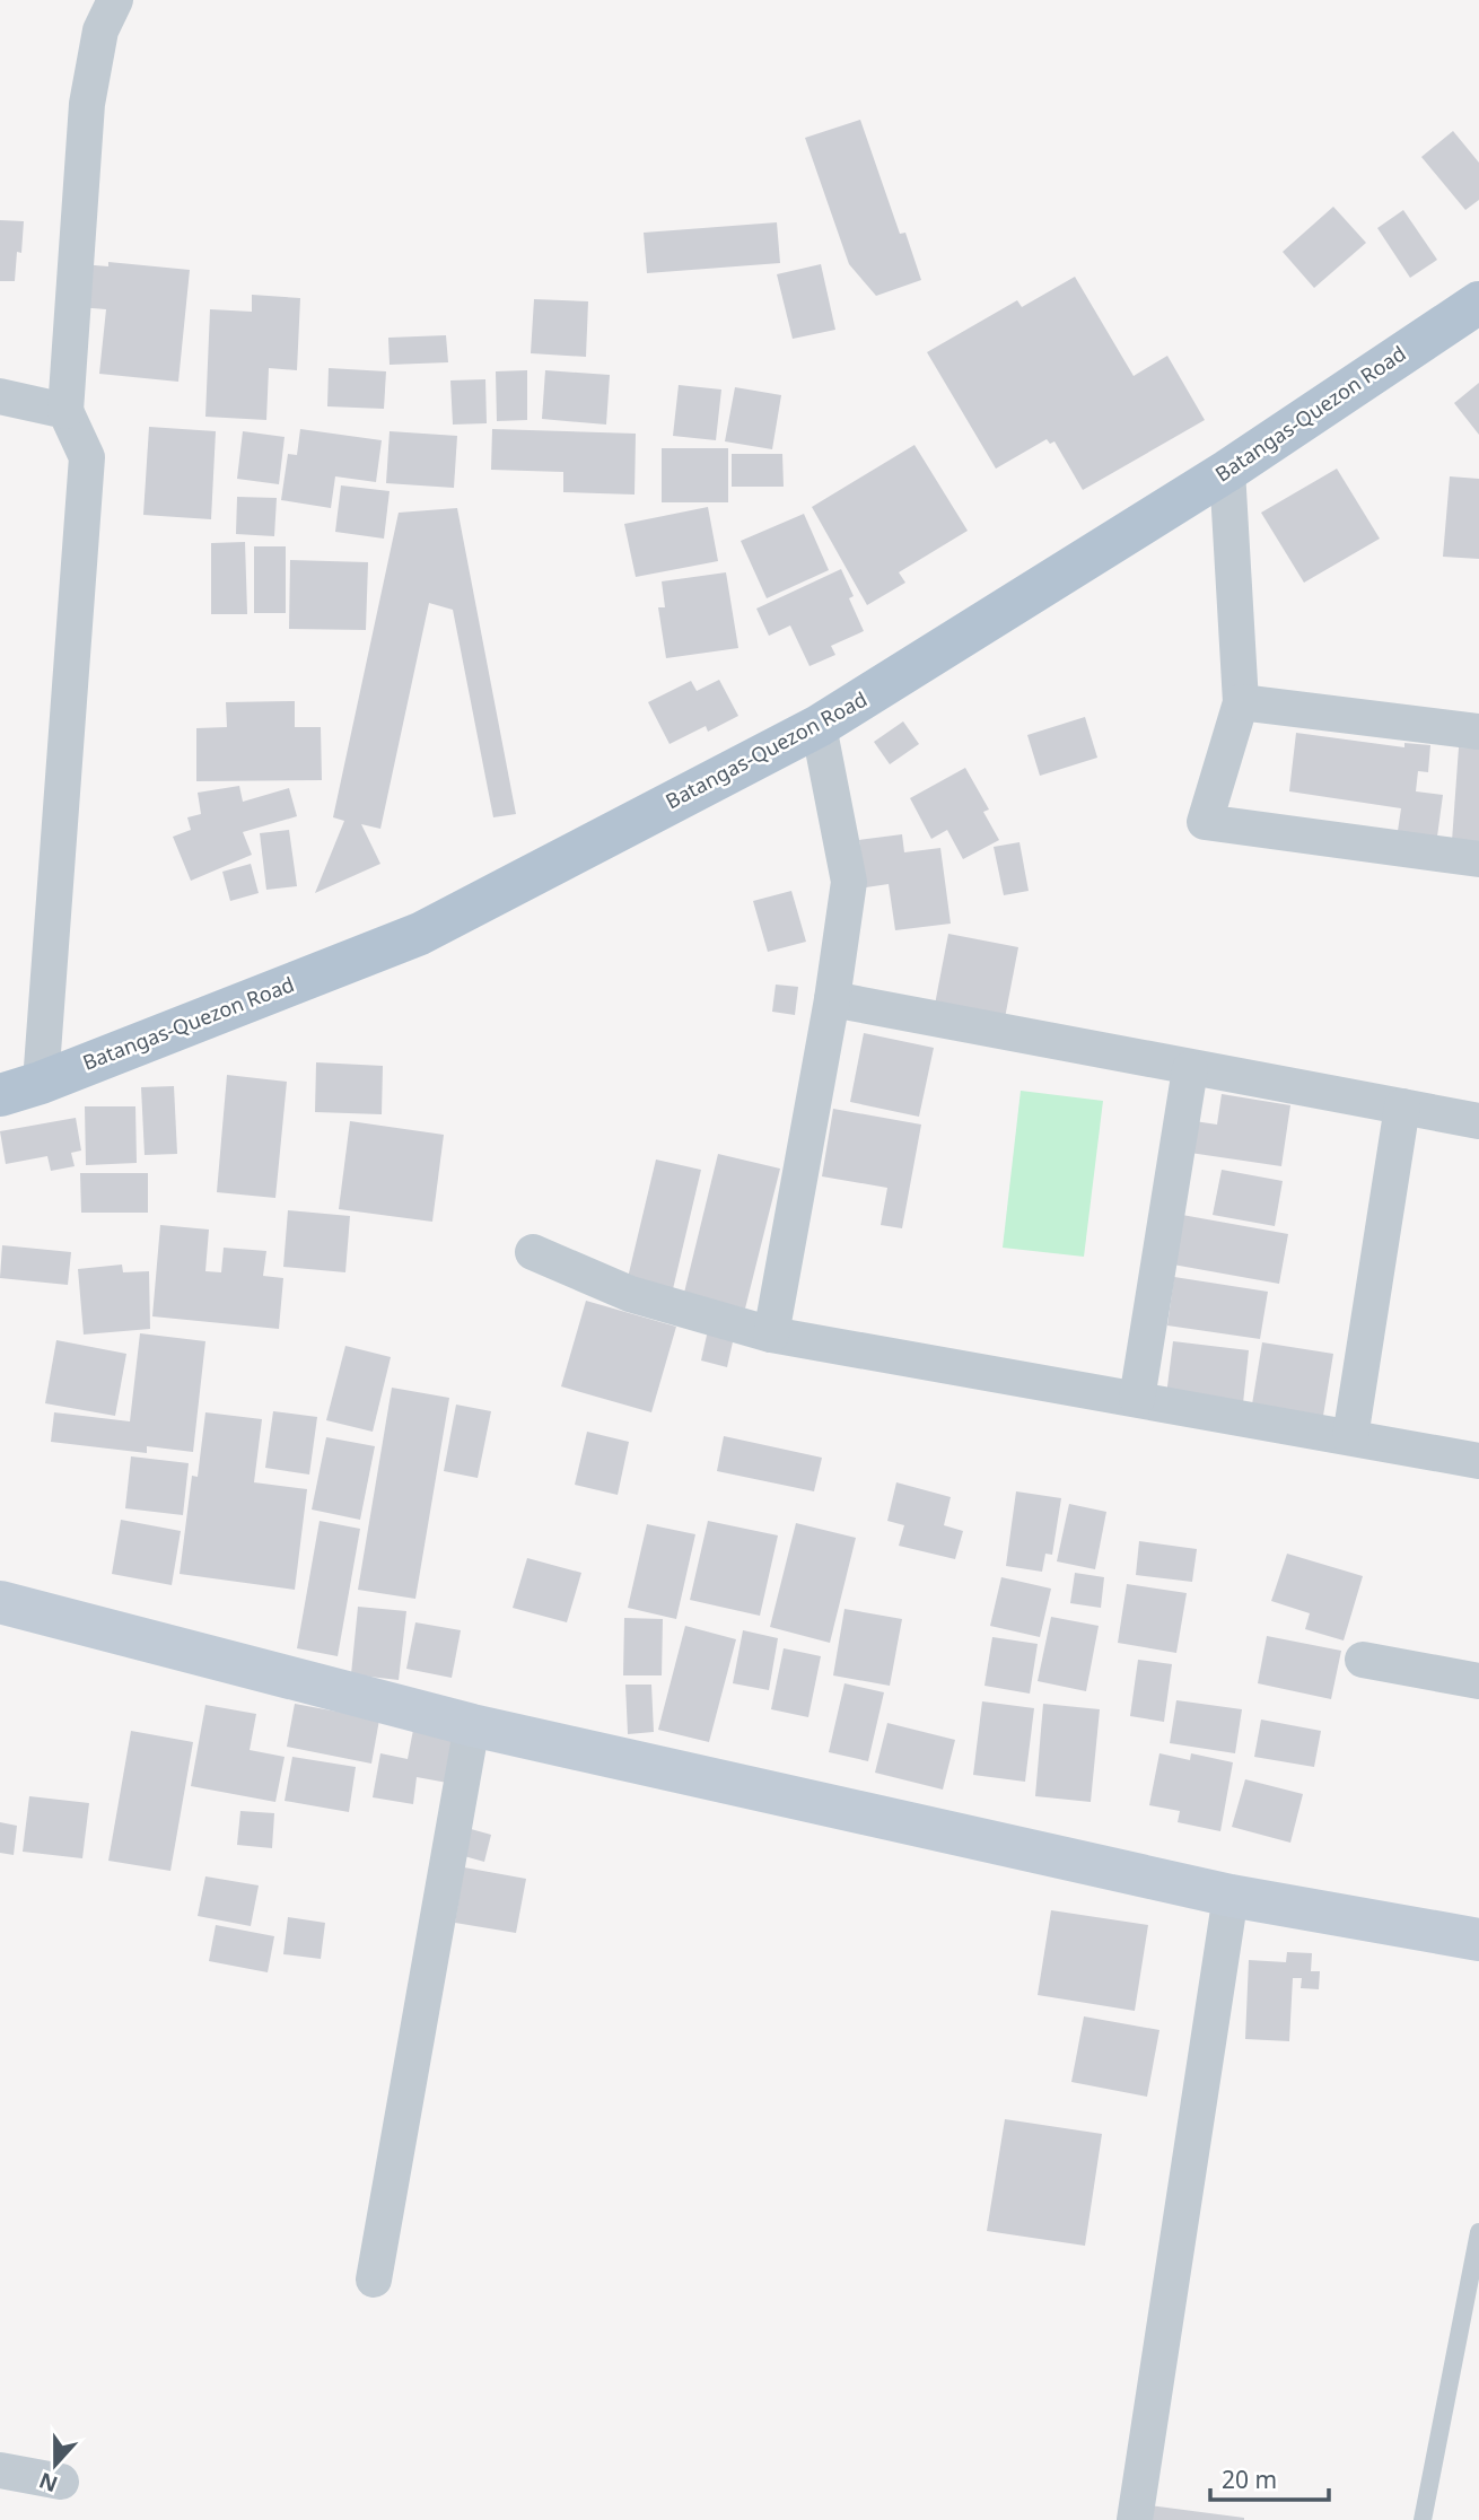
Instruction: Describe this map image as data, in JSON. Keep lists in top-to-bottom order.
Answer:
{
  "streets": {
    "main road": ["Batangas-Quezon Road"]
  },
  "scale_bar": "20 m",
  "north": "bottom"
}
